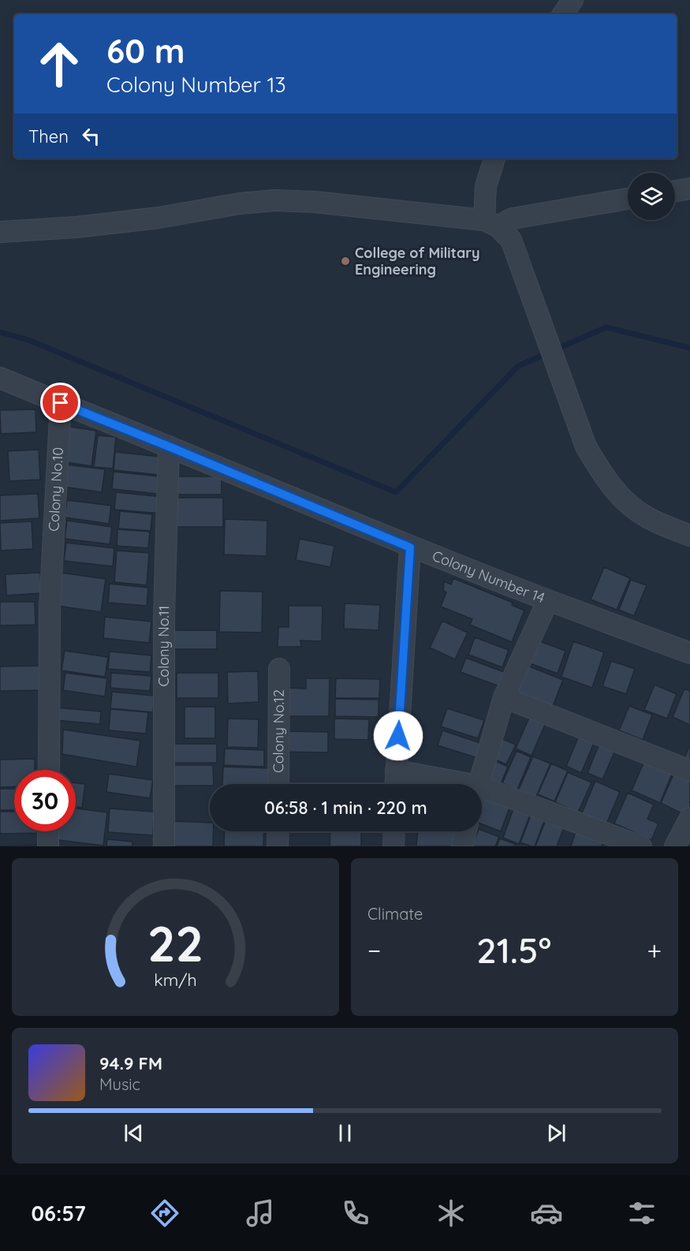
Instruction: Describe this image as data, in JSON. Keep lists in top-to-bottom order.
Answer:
{
  "streets": {
    "street": [
      "Colony No.10",
      "Colony Number 14",
      "Colony No.11",
      "Colony No.12"
    ]
  },
  "places": ["College of Military Engineering"],
  "page": {
    "turn": ["60 m", "Colony Number 13"],
    "then": "Then",
    "limit": "30",
    "trip": "06:58 · 1 min · 220 m",
    "tile": "Climate",
    "heat": ["−", "21.5°", "+"],
    "song": ["94.9 FM", "Music"],
    "tabs": "06:57",
    "gauge": ["22", "km/h"]
  }
}
